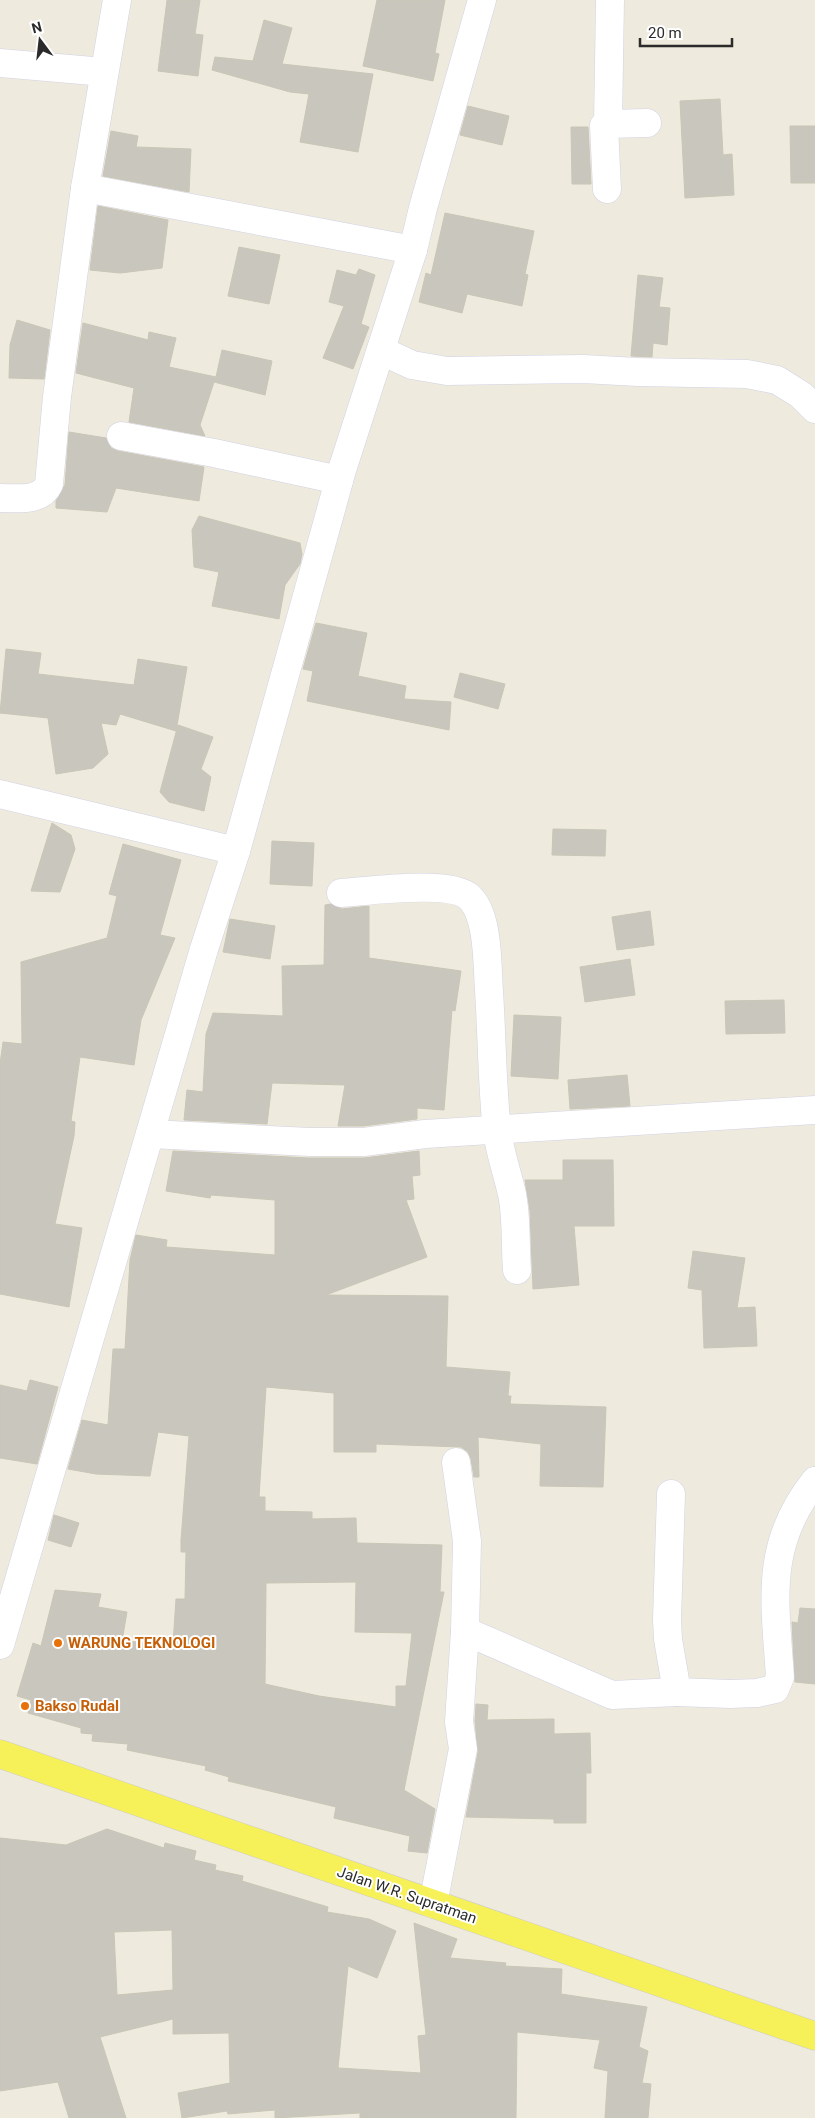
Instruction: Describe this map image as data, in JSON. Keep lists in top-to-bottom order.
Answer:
{
  "streets": {
    "main road": ["Jalan W.R. Supratman"]
  },
  "places": ["WARUNG TEKNOLOGI", "Bakso Rudal"],
  "scale_bar": "20 m",
  "north": "top"
}
